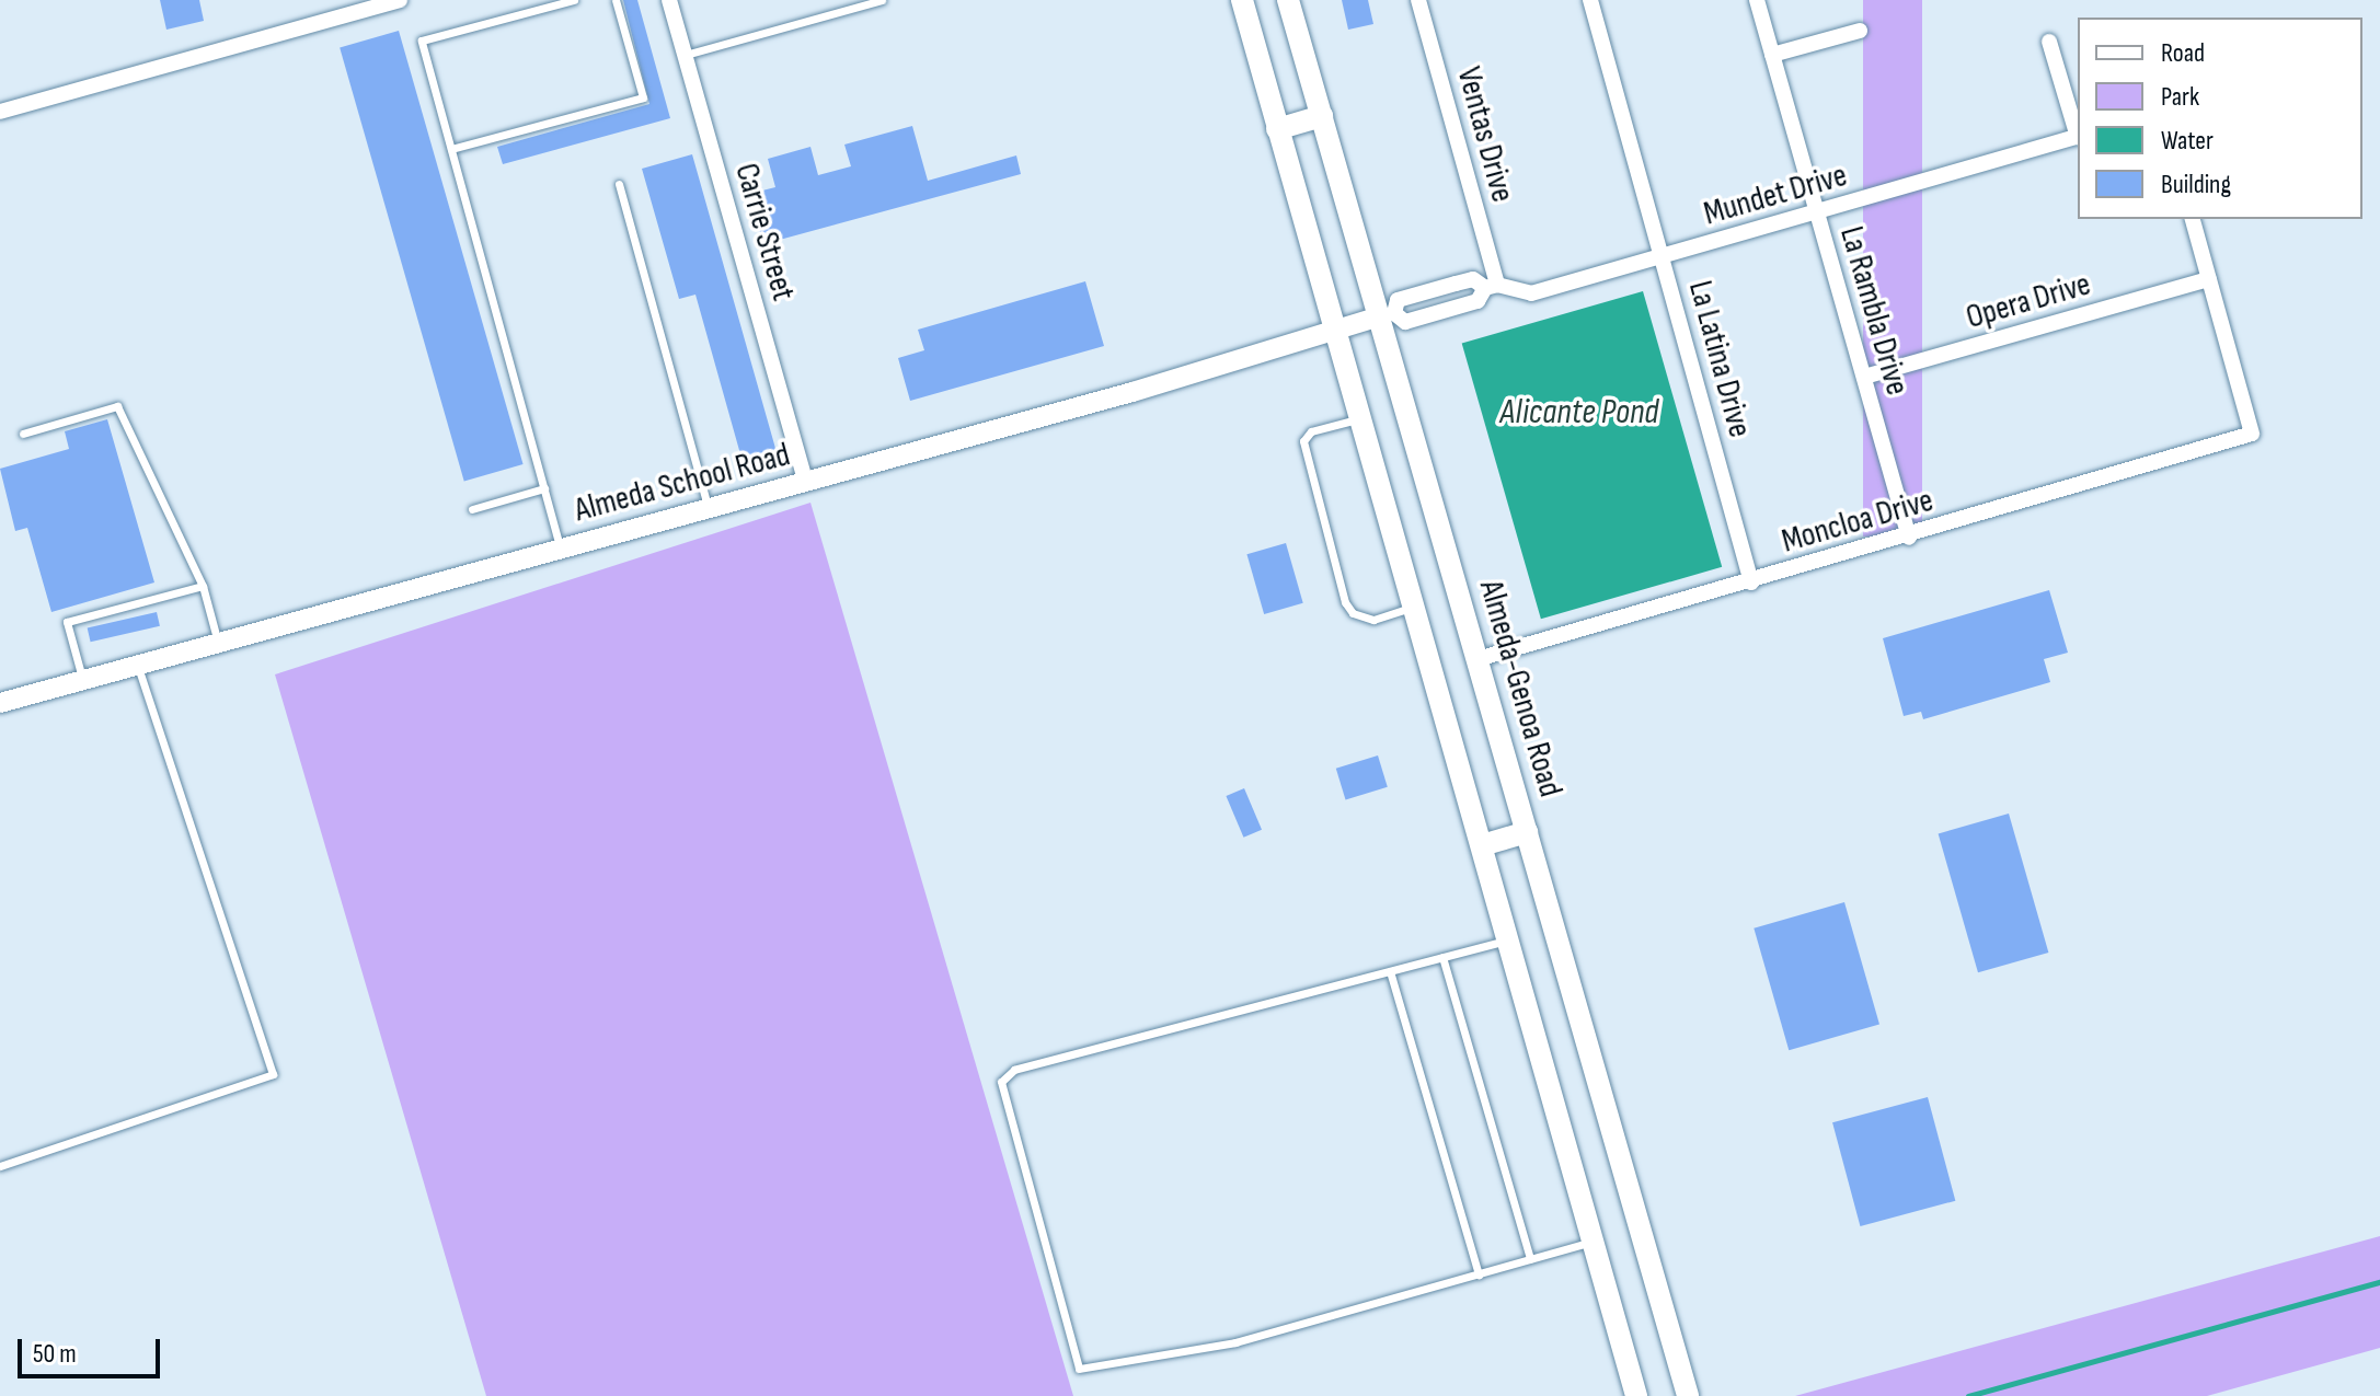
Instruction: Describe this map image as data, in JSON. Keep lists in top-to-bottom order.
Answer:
{
  "streets": {
    "main road": ["Almeda-Genoa Road"],
    "street": [
      "Ventas Drive",
      "Mundet Drive",
      "Carrie Street",
      "Opera Drive",
      "La Rambla Drive",
      "La Latina Drive",
      "Almeda School Road",
      "Moncloa Drive"
    ]
  },
  "crossings": [
    ["Ventas Drive", "Mundet Drive"],
    ["Mundet Drive", "La Rambla Drive"],
    ["Mundet Drive", "La Latina Drive"],
    ["Mundet Drive", "Almeda School Road"],
    ["Mundet Drive", "Almeda-Genoa Road"],
    ["Carrie Street", "Almeda School Road"],
    ["Opera Drive", "La Rambla Drive"],
    ["Opera Drive", "Moncloa Drive"],
    ["La Rambla Drive", "Moncloa Drive"],
    ["La Latina Drive", "Moncloa Drive"],
    ["Almeda School Road", "Almeda-Genoa Road"],
    ["Moncloa Drive", "Almeda-Genoa Road"]
  ],
  "water": ["Alicante Pond"],
  "legend": [
    "Road",
    "Park",
    "Water",
    "Building"
  ],
  "scale_bar": "50 m"
}
